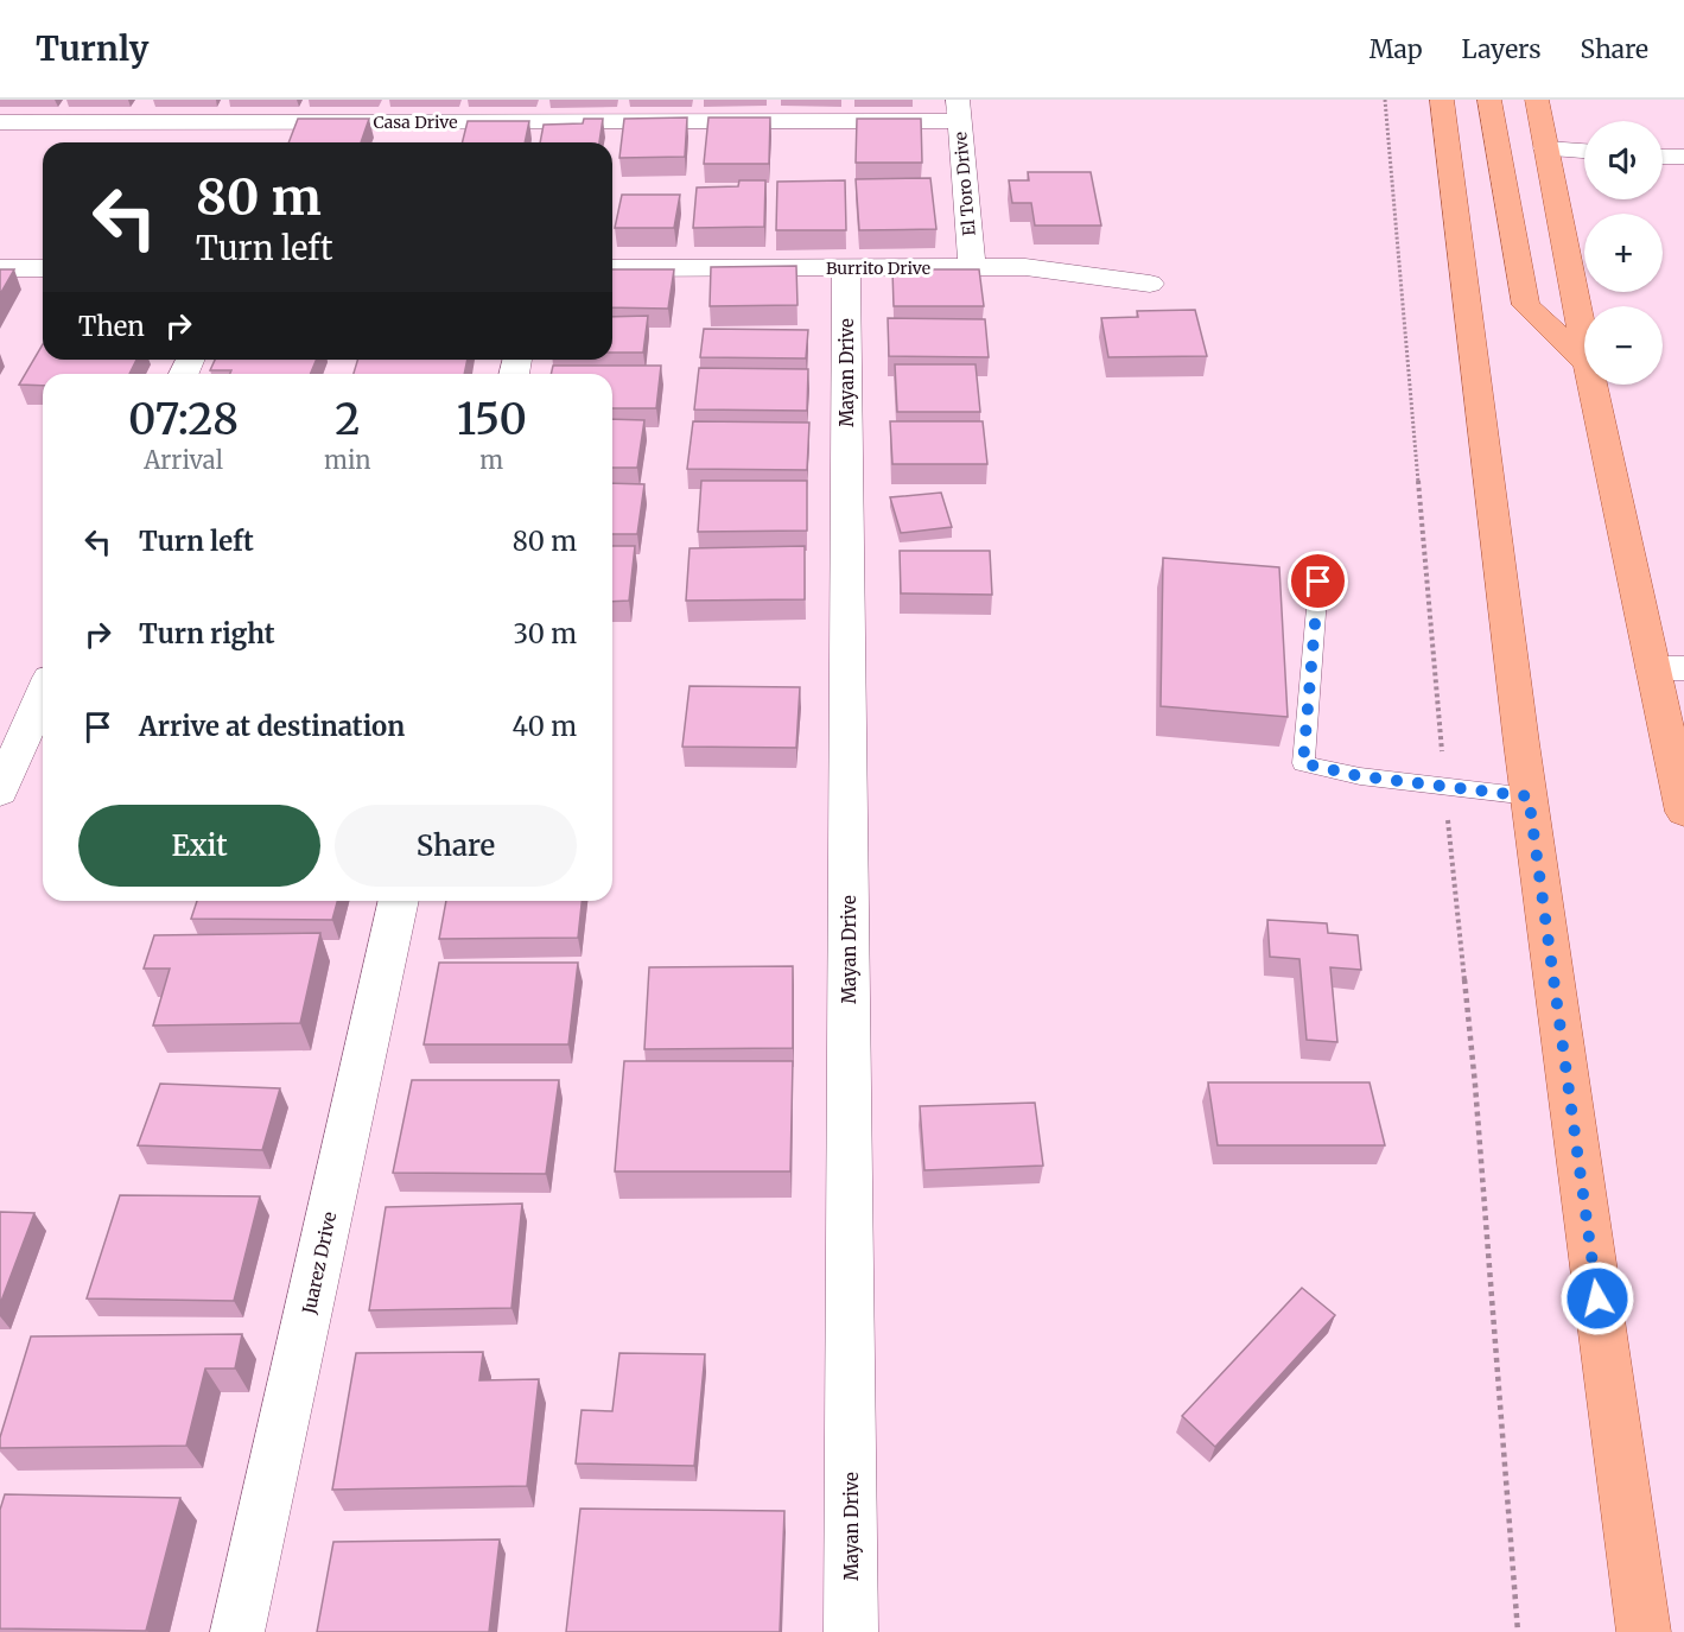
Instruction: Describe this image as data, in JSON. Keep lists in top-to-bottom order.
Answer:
{
  "streets": {
    "street": [
      "Casa Drive",
      "El Toro Drive",
      "Burrito Drive",
      "Mayan Drive",
      "Juarez Drive"
    ]
  },
  "crossings": [
    ["Casa Drive", "El Toro Drive"],
    ["El Toro Drive", "Burrito Drive"],
    ["Burrito Drive", "Mayan Drive"]
  ],
  "page": {
    "header": "Turnly",
    "nav": ["Map", "Layers", "Share"],
    "map_buttons": ["+", "−"],
    "turn": ["80 m", "Turn left"],
    "then": "Then",
    "eta": [
      "07:28",
      "Arrival",
      "2",
      "min",
      "150",
      "m"
    ],
    "list": [
      {
        "name": "Turn left",
        "value": "80 m"
      },
      {
        "name": "Turn right",
        "value": "30 m"
      },
      {
        "name": "Arrive at destination",
        "value": "40 m"
      }
    ],
    "buttons": ["Exit", "Share"]
  }
}
